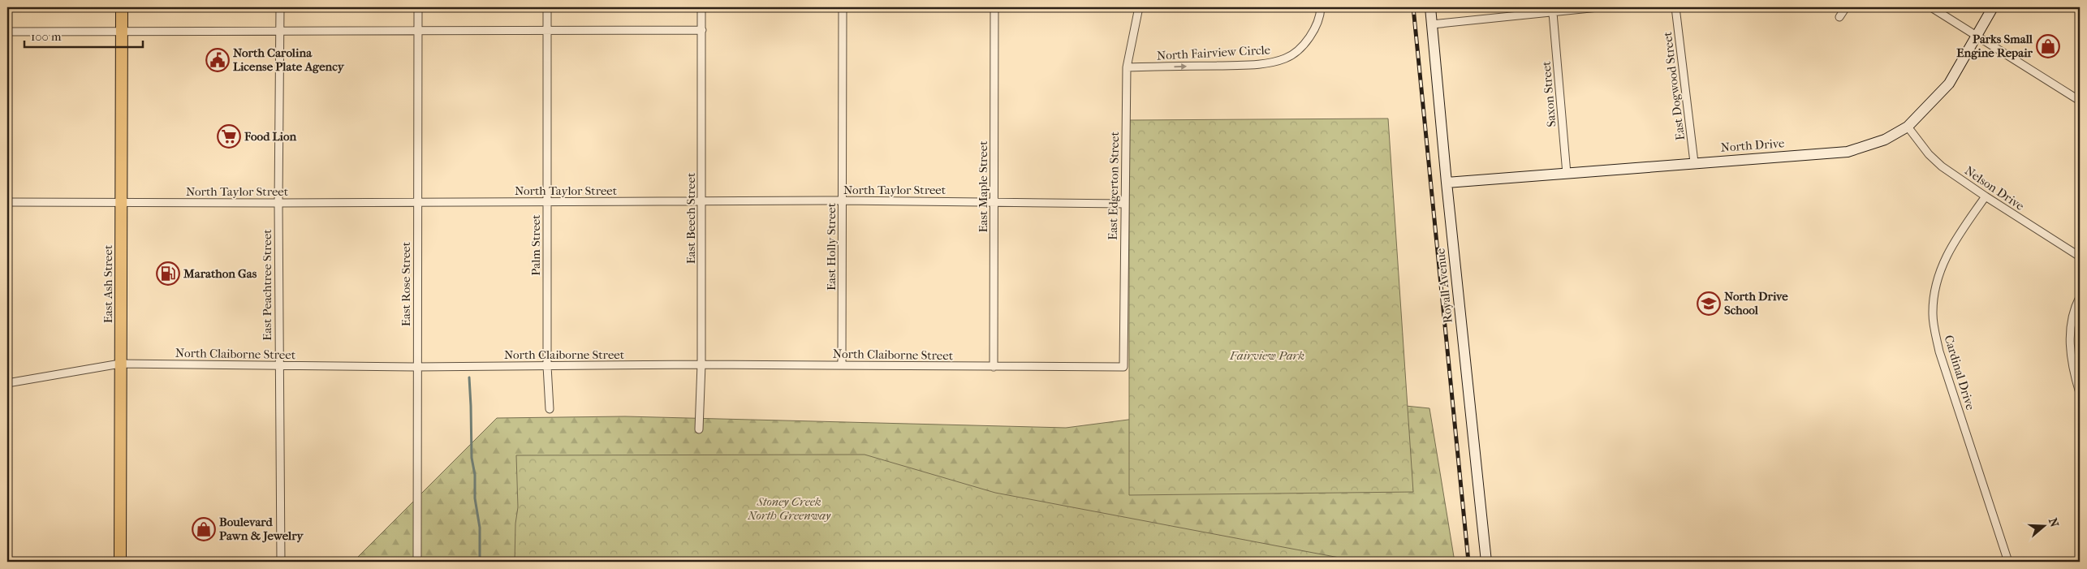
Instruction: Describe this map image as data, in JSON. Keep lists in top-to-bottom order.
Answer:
{
  "streets": {
    "main road": ["East Ash Street"],
    "street": [
      "North Fairview Circle",
      "East Dogwood Street",
      "Saxon Street",
      "North Drive",
      "East Edgerton Street",
      "East Maple Street",
      "Nelson Drive",
      "North Taylor Street",
      "East Beech Street",
      "Palm Street",
      "East Holly Street",
      "East Rose Street",
      "East Peachtree Street",
      "Royall Avenue",
      "North Claiborne Street",
      "Cardinal Drive"
    ]
  },
  "crossings": [
    ["North Fairview Circle", "East Edgerton Street"],
    ["East Dogwood Street", "North Drive"],
    ["Saxon Street", "North Drive"],
    ["North Drive", "Nelson Drive"],
    ["North Drive", "Royall Avenue"],
    ["East Edgerton Street", "North Taylor Street"],
    ["East Edgerton Street", "North Claiborne Street"],
    ["East Maple Street", "North Taylor Street"],
    ["East Maple Street", "North Claiborne Street"],
    ["Nelson Drive", "Cardinal Drive"],
    ["North Taylor Street", "East Beech Street"],
    ["North Taylor Street", "Palm Street"],
    ["North Taylor Street", "East Holly Street"],
    ["North Taylor Street", "East Ash Street"],
    ["North Taylor Street", "East Rose Street"],
    ["North Taylor Street", "East Peachtree Street"],
    ["East Beech Street", "North Claiborne Street"],
    ["Palm Street", "North Claiborne Street"],
    ["East Holly Street", "North Claiborne Street"],
    ["East Ash Street", "North Claiborne Street"],
    ["East Rose Street", "North Claiborne Street"],
    ["East Peachtree Street", "North Claiborne Street"]
  ],
  "one_way": ["North Fairview Circle"],
  "parks": ["Fairview Park", "Stoney Creek North Greenway"],
  "places": {
    "shop": ["Parks Small Engine Repair", "Boulevard Pawn & Jewelry"],
    "public building": ["North Carolina License Plate Agency"],
    "supermarket": ["Food Lion"],
    "fuel station": ["Marathon Gas"],
    "school or university": ["North Drive School"]
  },
  "scale_bar": "100 m",
  "north": "right"
}
